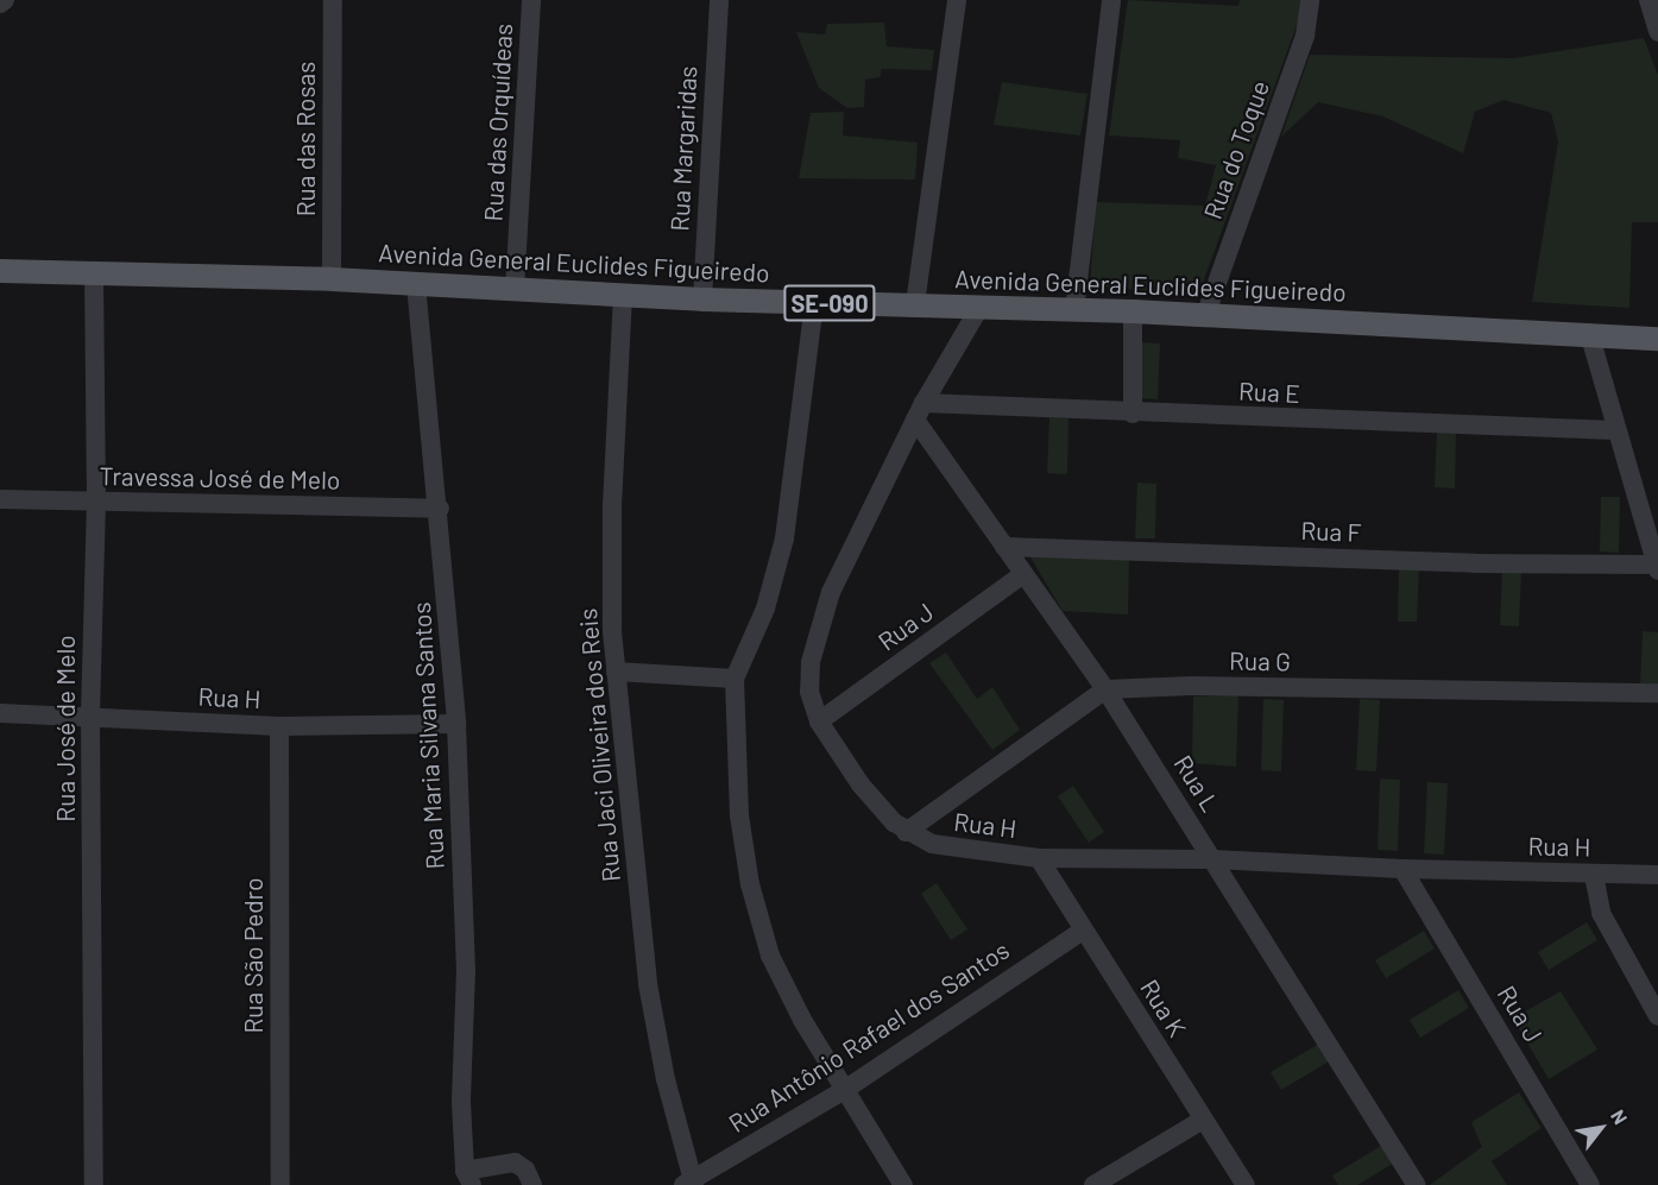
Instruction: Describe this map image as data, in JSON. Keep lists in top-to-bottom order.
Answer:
{
  "streets": {
    "main road": ["Avenida General Euclides Figueiredo", "SE-090"],
    "street": [
      "Rua das Orquídeas",
      "Rua das Rosas",
      "Rua Margaridas",
      "Rua do Toque",
      "Rua E",
      "Travessa José de Melo",
      "Rua F",
      "Rua J",
      "Rua G",
      "Rua H",
      "Rua José de Melo",
      "Rua Maria Silvana Santos",
      "Rua Jaci Oliveira dos Reis",
      "Rua L",
      "Rua São Pedro",
      "Rua K",
      "Rua Antônio Rafael dos Santos"
    ]
  },
  "crossings": [
    ["Rua das Orquídeas", "Avenida General Euclides Figueiredo"],
    ["Rua das Rosas", "Avenida General Euclides Figueiredo"],
    ["Rua Margaridas", "Avenida General Euclides Figueiredo"],
    ["Rua do Toque", "Avenida General Euclides Figueiredo"],
    ["Avenida General Euclides Figueiredo", "Rua H"],
    ["Avenida General Euclides Figueiredo", "Rua José de Melo"],
    ["Avenida General Euclides Figueiredo", "Rua Maria Silvana Santos"],
    ["Avenida General Euclides Figueiredo", "Rua Jaci Oliveira dos Reis"],
    ["Rua E", "Rua H"],
    ["Rua E", "Rua L"],
    ["Travessa José de Melo", "Rua José de Melo"],
    ["Travessa José de Melo", "Rua Maria Silvana Santos"],
    ["Rua F", "Rua L"],
    ["Rua J", "Rua H"],
    ["Rua J", "Rua L"],
    ["Rua G", "Rua L"],
    ["Rua H", "Rua José de Melo"],
    ["Rua H", "Rua Maria Silvana Santos"],
    ["Rua H", "Rua L"],
    ["Rua H", "Rua São Pedro"],
    ["Rua H", "Rua K"],
    ["Rua Jaci Oliveira dos Reis", "Rua Antônio Rafael dos Santos"],
    ["Rua K", "Rua Antônio Rafael dos Santos"]
  ],
  "north": "top right"
}
